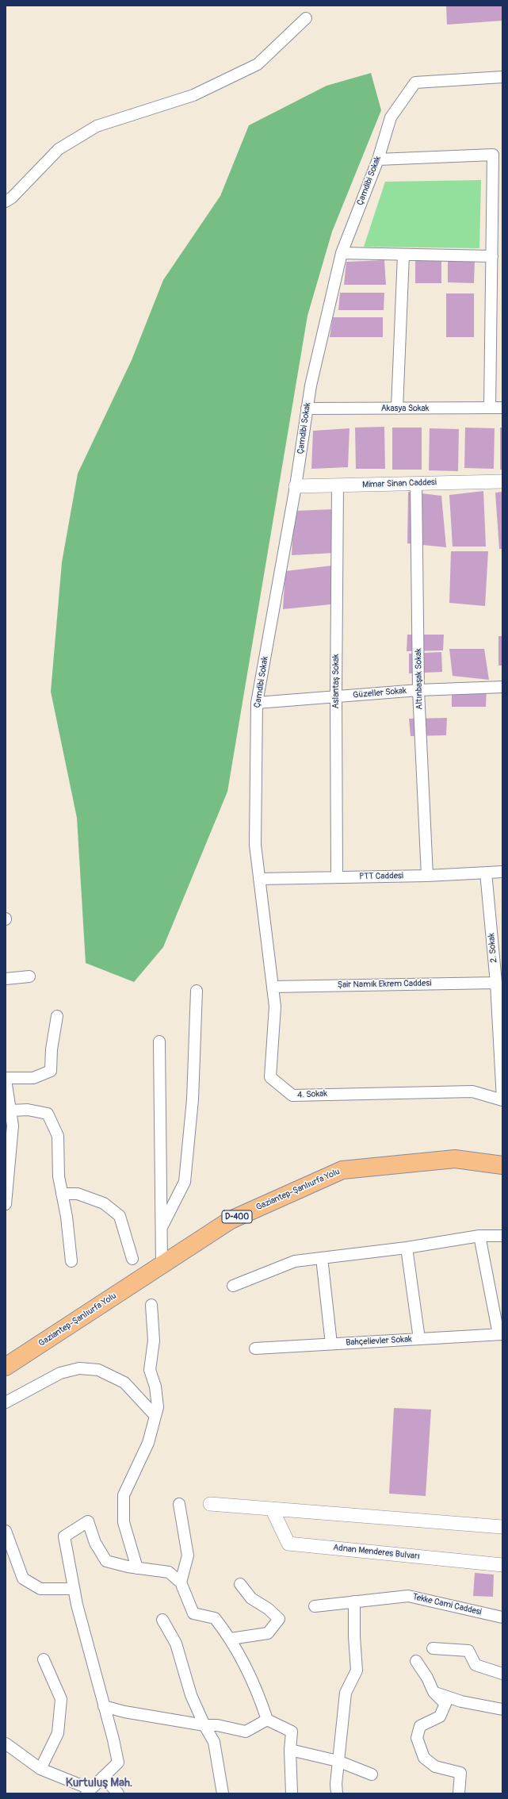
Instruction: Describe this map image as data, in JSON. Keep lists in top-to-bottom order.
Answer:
{
  "streets": {
    "main road": ["Gaziantep-Şanlıurfa Yolu", "D-400"],
    "street": [
      "Çamdibi Sokak",
      "Akasya Sokak",
      "Mimar Sinan Caddesi",
      "Altınbaşak Sokak",
      "Aslantaş Sokak",
      "Güzeller Sokak",
      "PTT Caddesi",
      "2. Sokak",
      "Şair Namık Ekrem Caddesi",
      "4. Sokak",
      "Bahçelievler Sokak",
      "Adnan Menderes Bulvarı",
      "Tekke Cami Caddesi"
    ]
  },
  "crossings": [
    ["Çamdibi Sokak", "Akasya Sokak"],
    ["Çamdibi Sokak", "Mimar Sinan Caddesi"],
    ["Çamdibi Sokak", "Güzeller Sokak"],
    ["Çamdibi Sokak", "PTT Caddesi"],
    ["Çamdibi Sokak", "4. Sokak"],
    ["Mimar Sinan Caddesi", "Altınbaşak Sokak"],
    ["Mimar Sinan Caddesi", "Aslantaş Sokak"],
    ["Altınbaşak Sokak", "Güzeller Sokak"],
    ["Altınbaşak Sokak", "PTT Caddesi"],
    ["Aslantaş Sokak", "Güzeller Sokak"],
    ["Aslantaş Sokak", "PTT Caddesi"],
    ["PTT Caddesi", "2. Sokak"],
    ["PTT Caddesi", "4. Sokak"],
    ["2. Sokak", "Şair Namık Ekrem Caddesi"],
    ["2. Sokak", "4. Sokak"],
    ["Şair Namık Ekrem Caddesi", "4. Sokak"]
  ],
  "districts": ["Kurtuluş Mah."]
}
